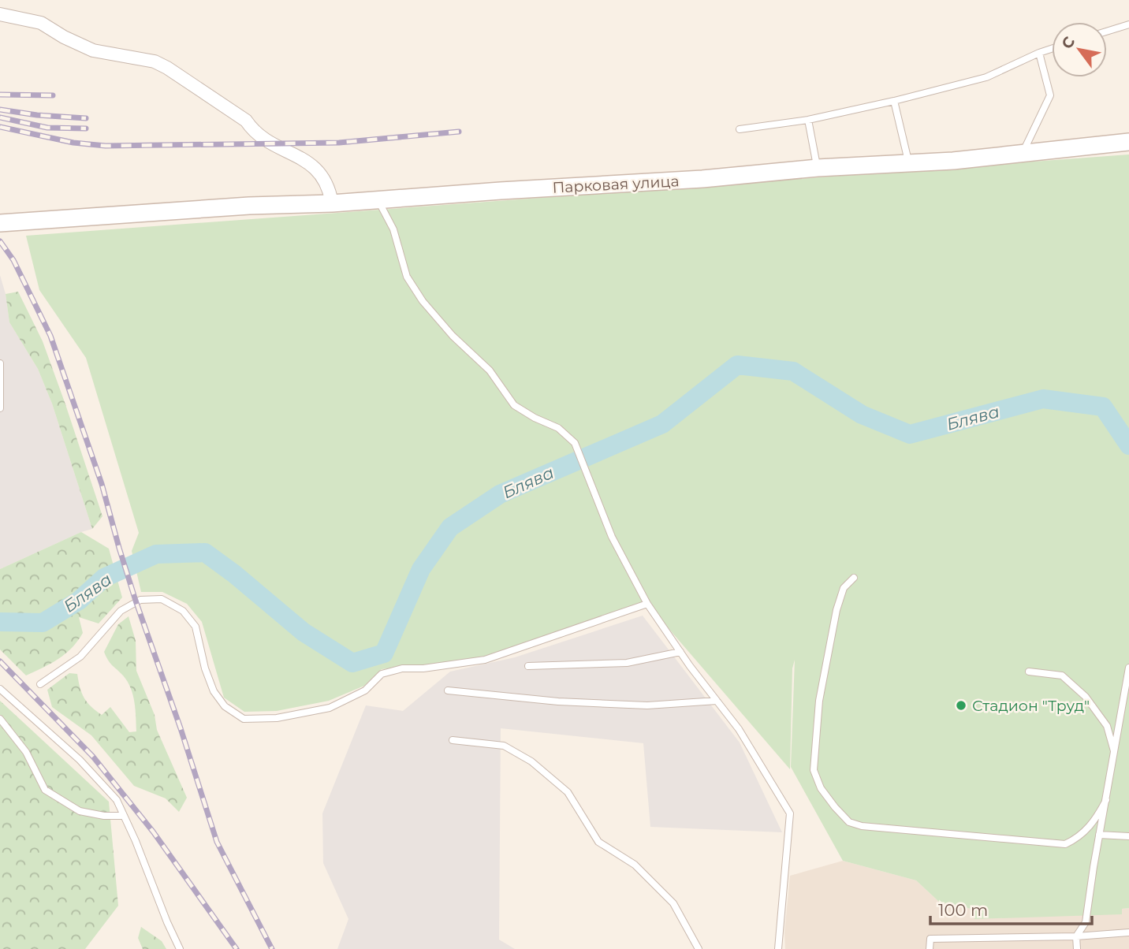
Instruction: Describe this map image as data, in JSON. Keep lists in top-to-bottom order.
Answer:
{
  "streets": {
    "street": ["Парковая улица"]
  },
  "water": ["Блява"],
  "places": ["Стадион \"Труд\""],
  "scale_bar": "100 m",
  "north": "top left"
}
